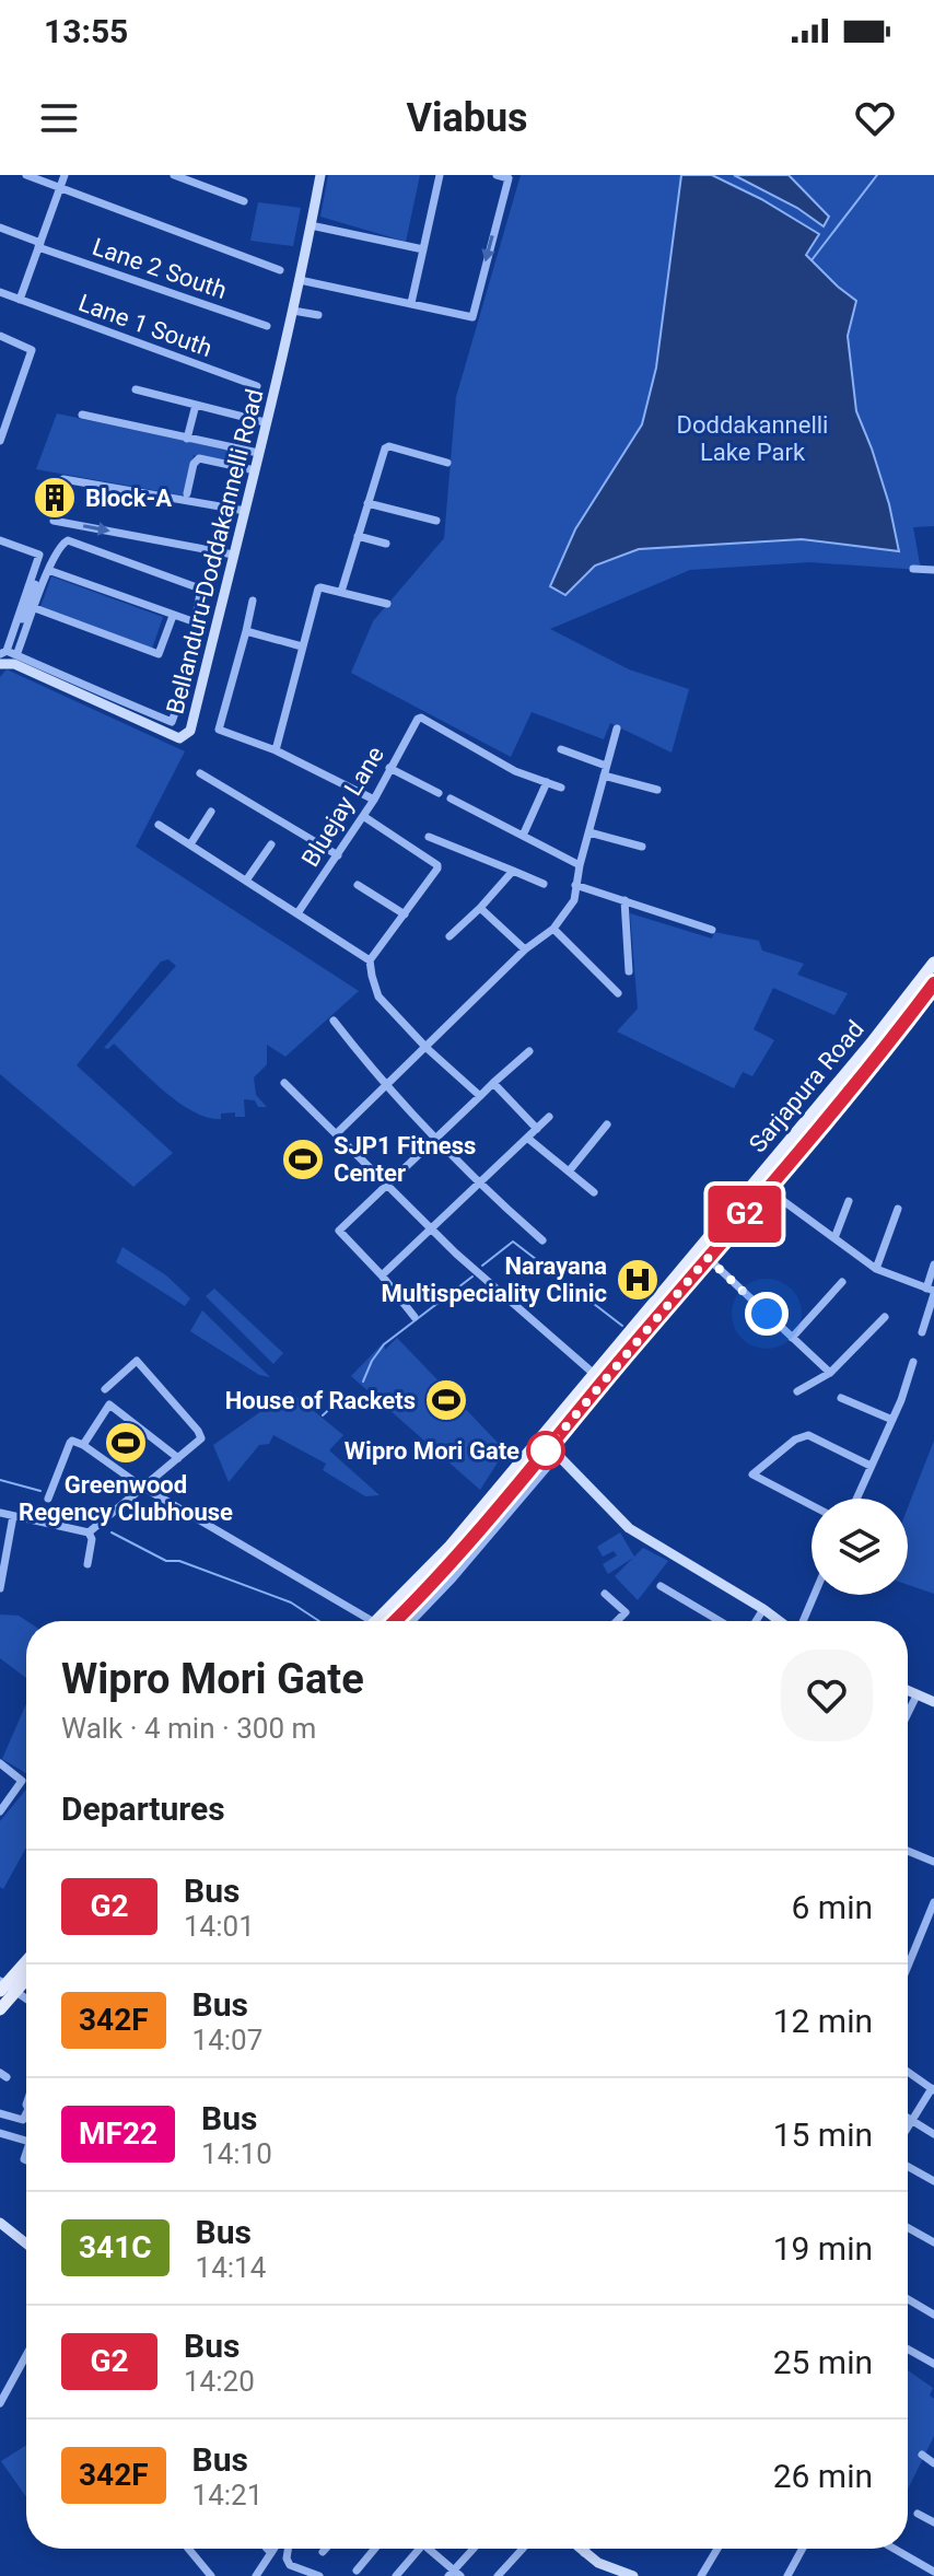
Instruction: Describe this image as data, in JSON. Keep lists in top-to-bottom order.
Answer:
{
  "streets": {
    "main road": ["Sarjapura Road"],
    "street": [
      "Lane 2 South",
      "Lane 1 South",
      "Bellanduru-Doddakannelli Road",
      "Bluejay Lane"
    ]
  },
  "parks": ["Doddakannelli Lake Park"],
  "places": {
    "building": ["Block-A"],
    "sports": ["SJP1 Fitness Center", "House of Rackets", "Greenwood Regency Clubhouse"],
    "hospital": ["Narayana Multispeciality Clinic"],
    "other": ["Wipro Mori Gate"]
  },
  "lines": ["bus line G2"],
  "page": {
    "status": "13:55",
    "header": "Viabus",
    "on_map": "G2",
    "heading": [
      ["Wipro Mori Gate", "Walk · 4 min · 300 m"],
      "Departures"
    ],
    "list": [
      {
        "mark": "G2",
        "name": "Bus",
        "note": "14:01",
        "value": "6 min"
      },
      {
        "mark": "342F",
        "name": "Bus",
        "note": "14:07",
        "value": "12 min"
      },
      {
        "mark": "MF22",
        "name": "Bus",
        "note": "14:10",
        "value": "15 min"
      },
      {
        "mark": "341C",
        "name": "Bus",
        "note": "14:14",
        "value": "19 min"
      },
      {
        "mark": "G2",
        "name": "Bus",
        "note": "14:20",
        "value": "25 min"
      },
      {
        "mark": "342F",
        "name": "Bus",
        "note": "14:21",
        "value": "26 min"
      }
    ]
  }
}
